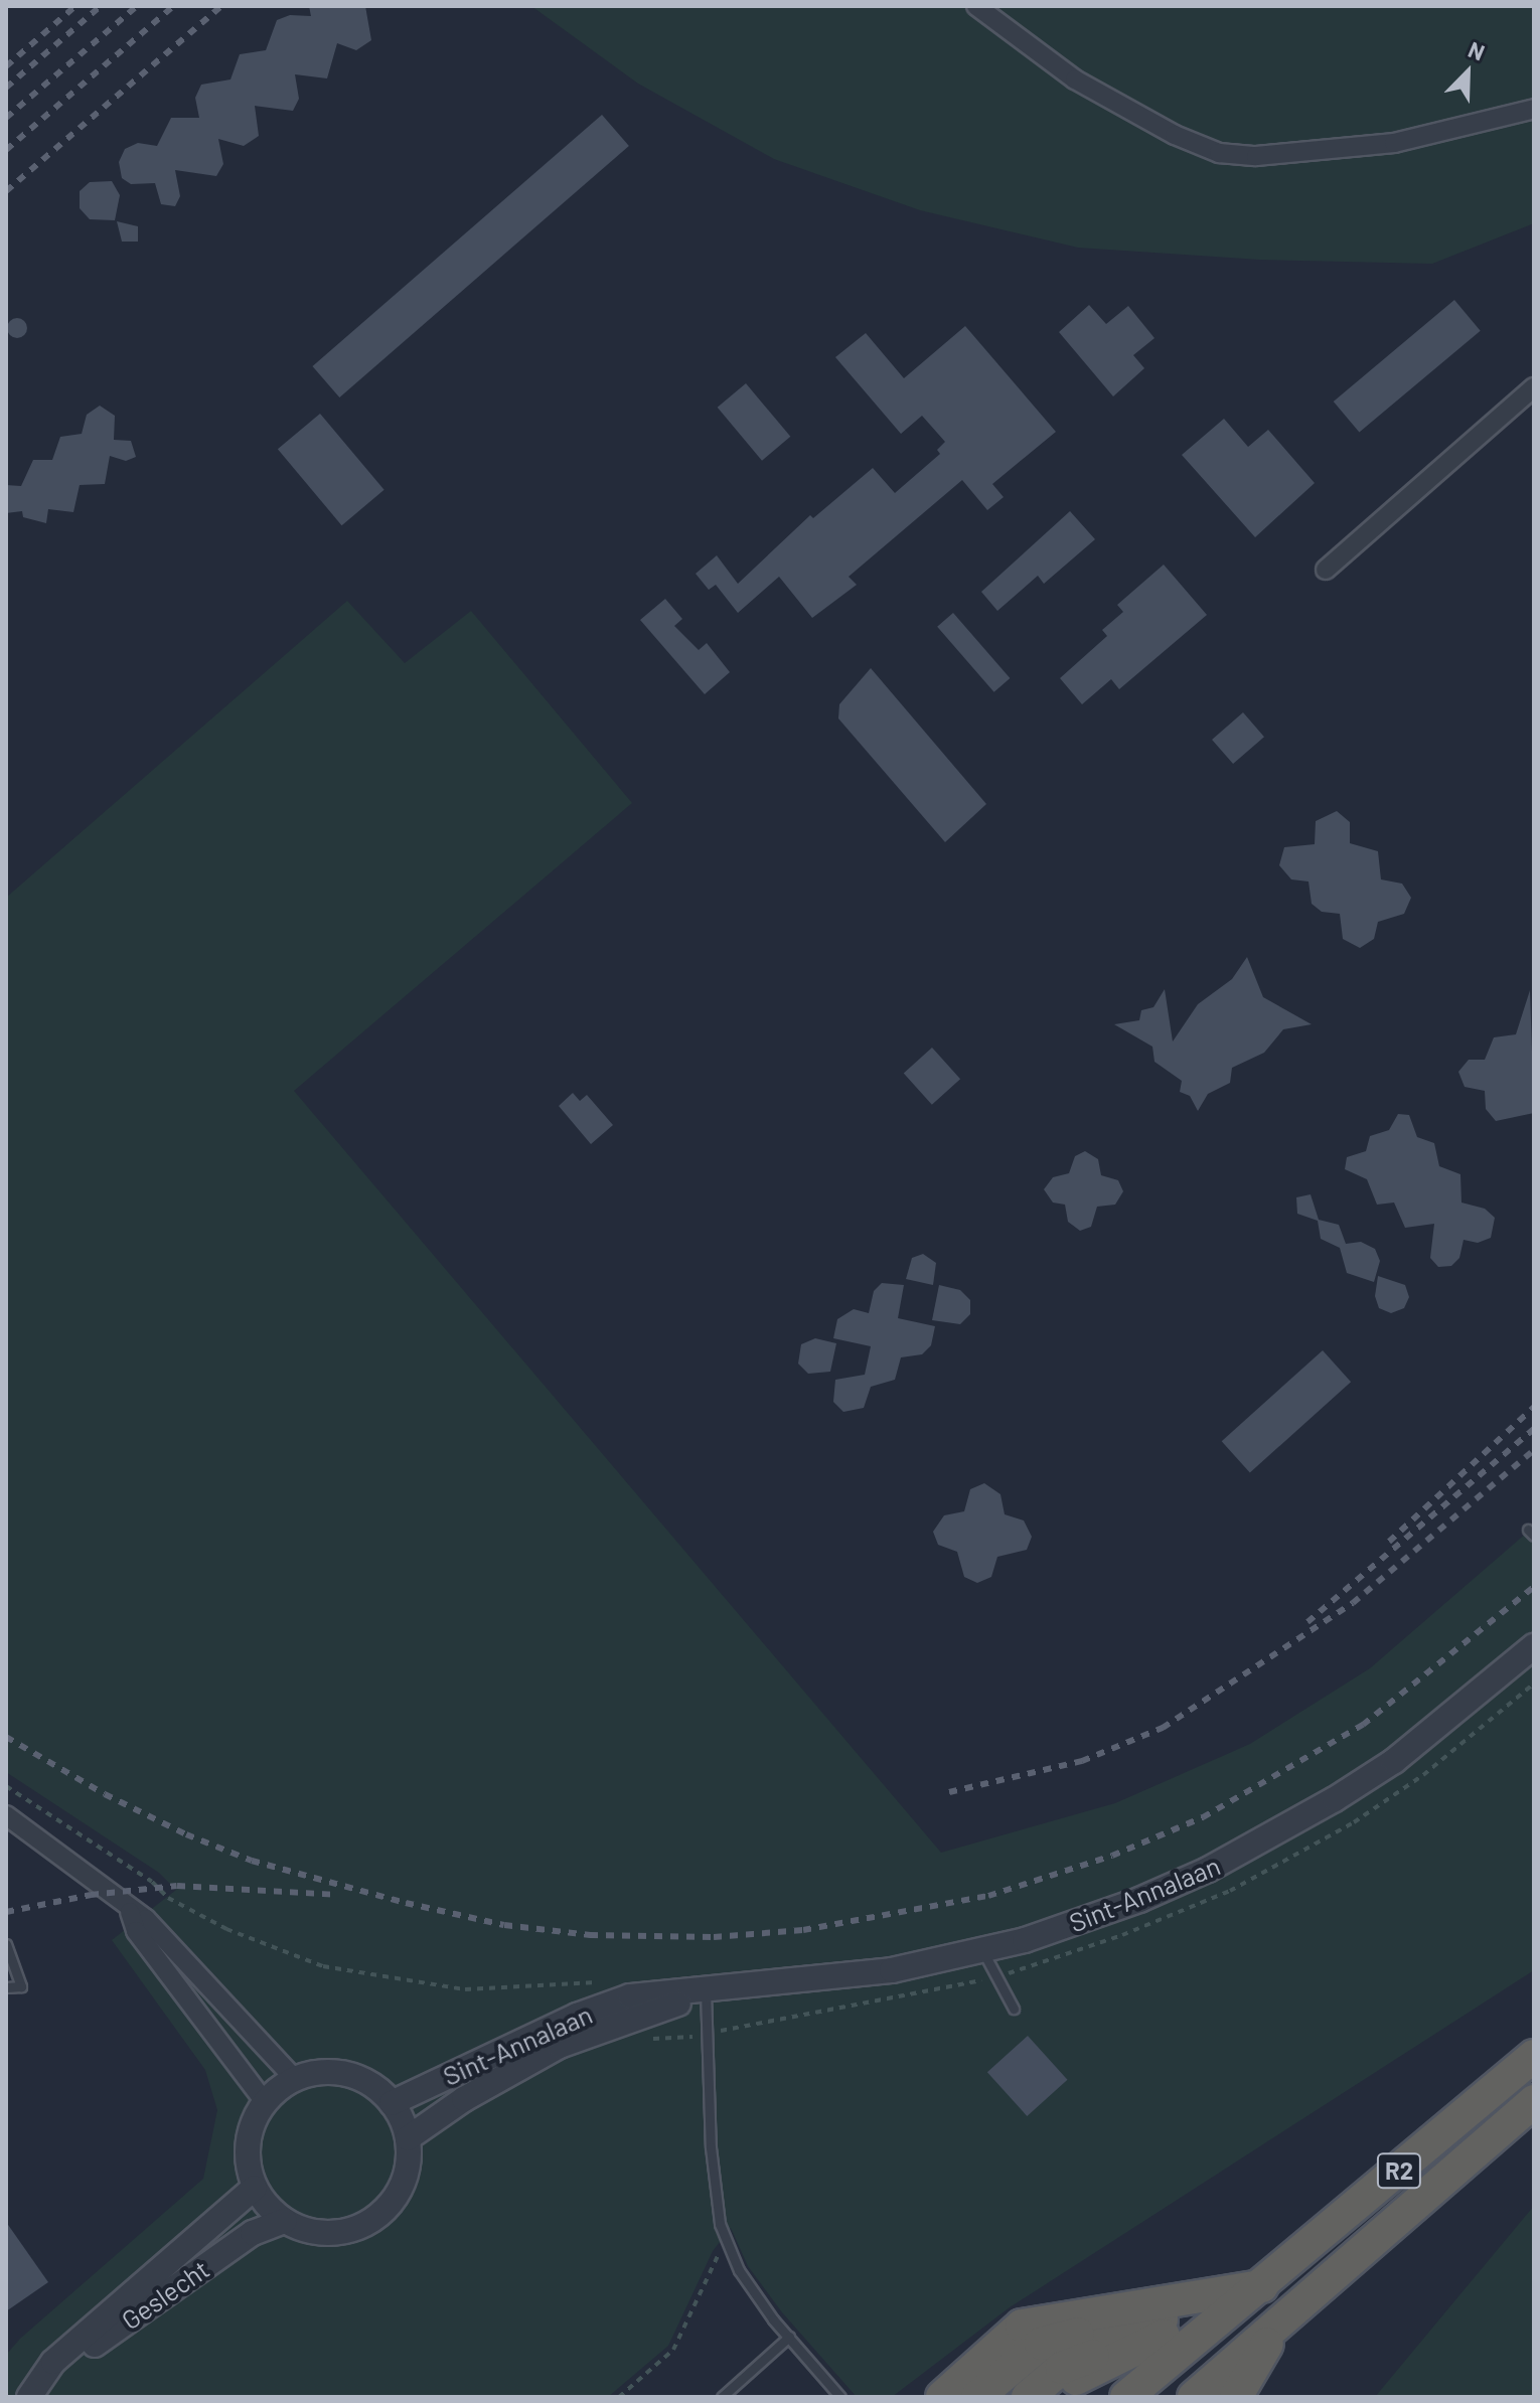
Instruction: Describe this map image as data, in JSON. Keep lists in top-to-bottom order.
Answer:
{
  "streets": {
    "highway": ["R2"],
    "street": ["Sint-Annalaan", "Geslecht"]
  },
  "crossings": [
    ["Sint-Annalaan", "Geslecht"]
  ],
  "north": "top right"
}
